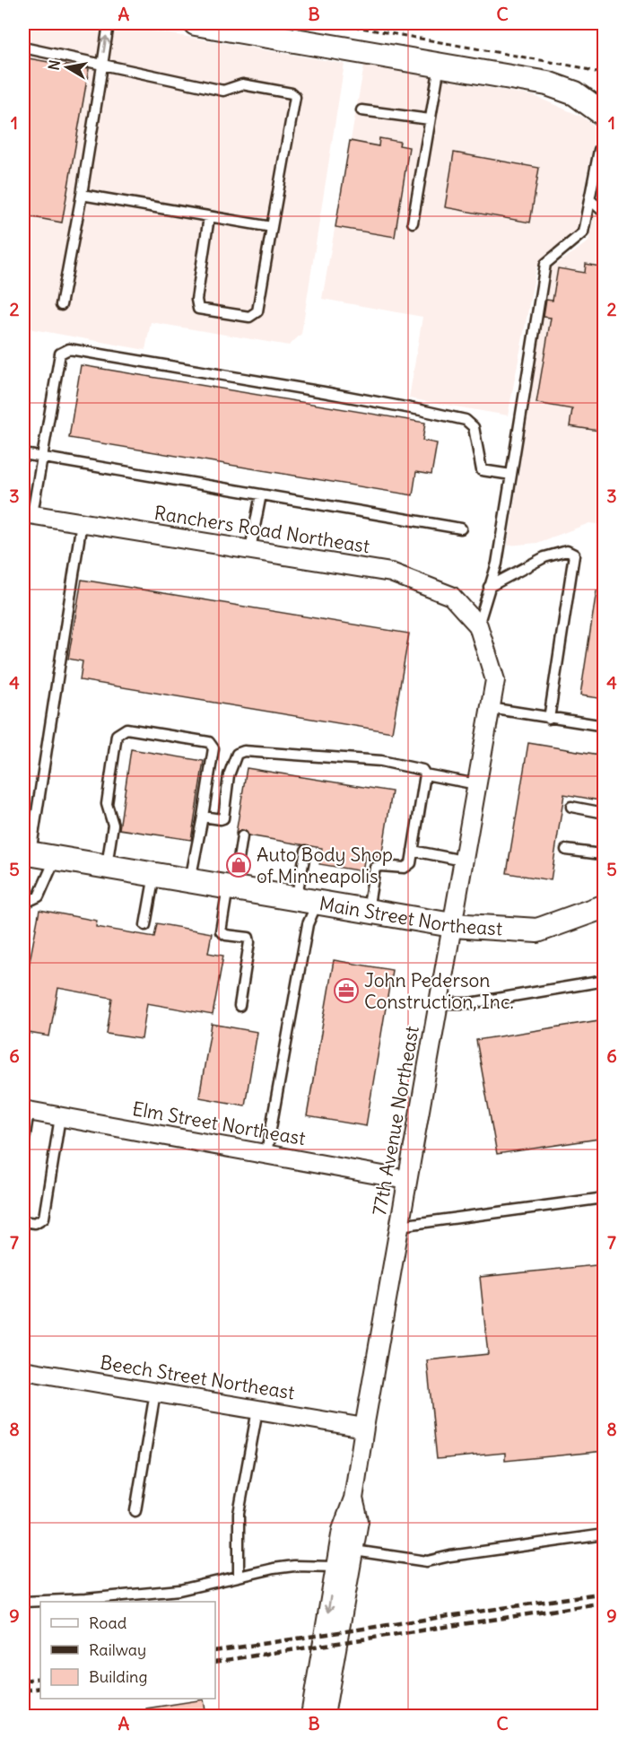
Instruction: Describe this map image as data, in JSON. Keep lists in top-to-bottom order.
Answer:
{
  "streets": {
    "street": [
      "Ranchers Road Northeast",
      "Main Street Northeast",
      "77th Avenue Northeast",
      "Elm Street Northeast",
      "Beech Street Northeast"
    ]
  },
  "crossings": [
    ["Ranchers Road Northeast", "77th Avenue Northeast"],
    ["Main Street Northeast", "77th Avenue Northeast"],
    ["77th Avenue Northeast", "Elm Street Northeast"],
    ["77th Avenue Northeast", "Beech Street Northeast"]
  ],
  "places": {
    "shop": ["Auto Body Shop of Minneapolis"],
    "office": ["John Pederson Construction, Inc."]
  },
  "legend": ["Road", "Railway", "Building"],
  "north": "left",
  "grid": {
    "columns": ["A", "B", "C"],
    "rows": [
      "1",
      "2",
      "3",
      "4",
      "5",
      "6",
      "7",
      "8",
      "9"
    ]
  }
}
